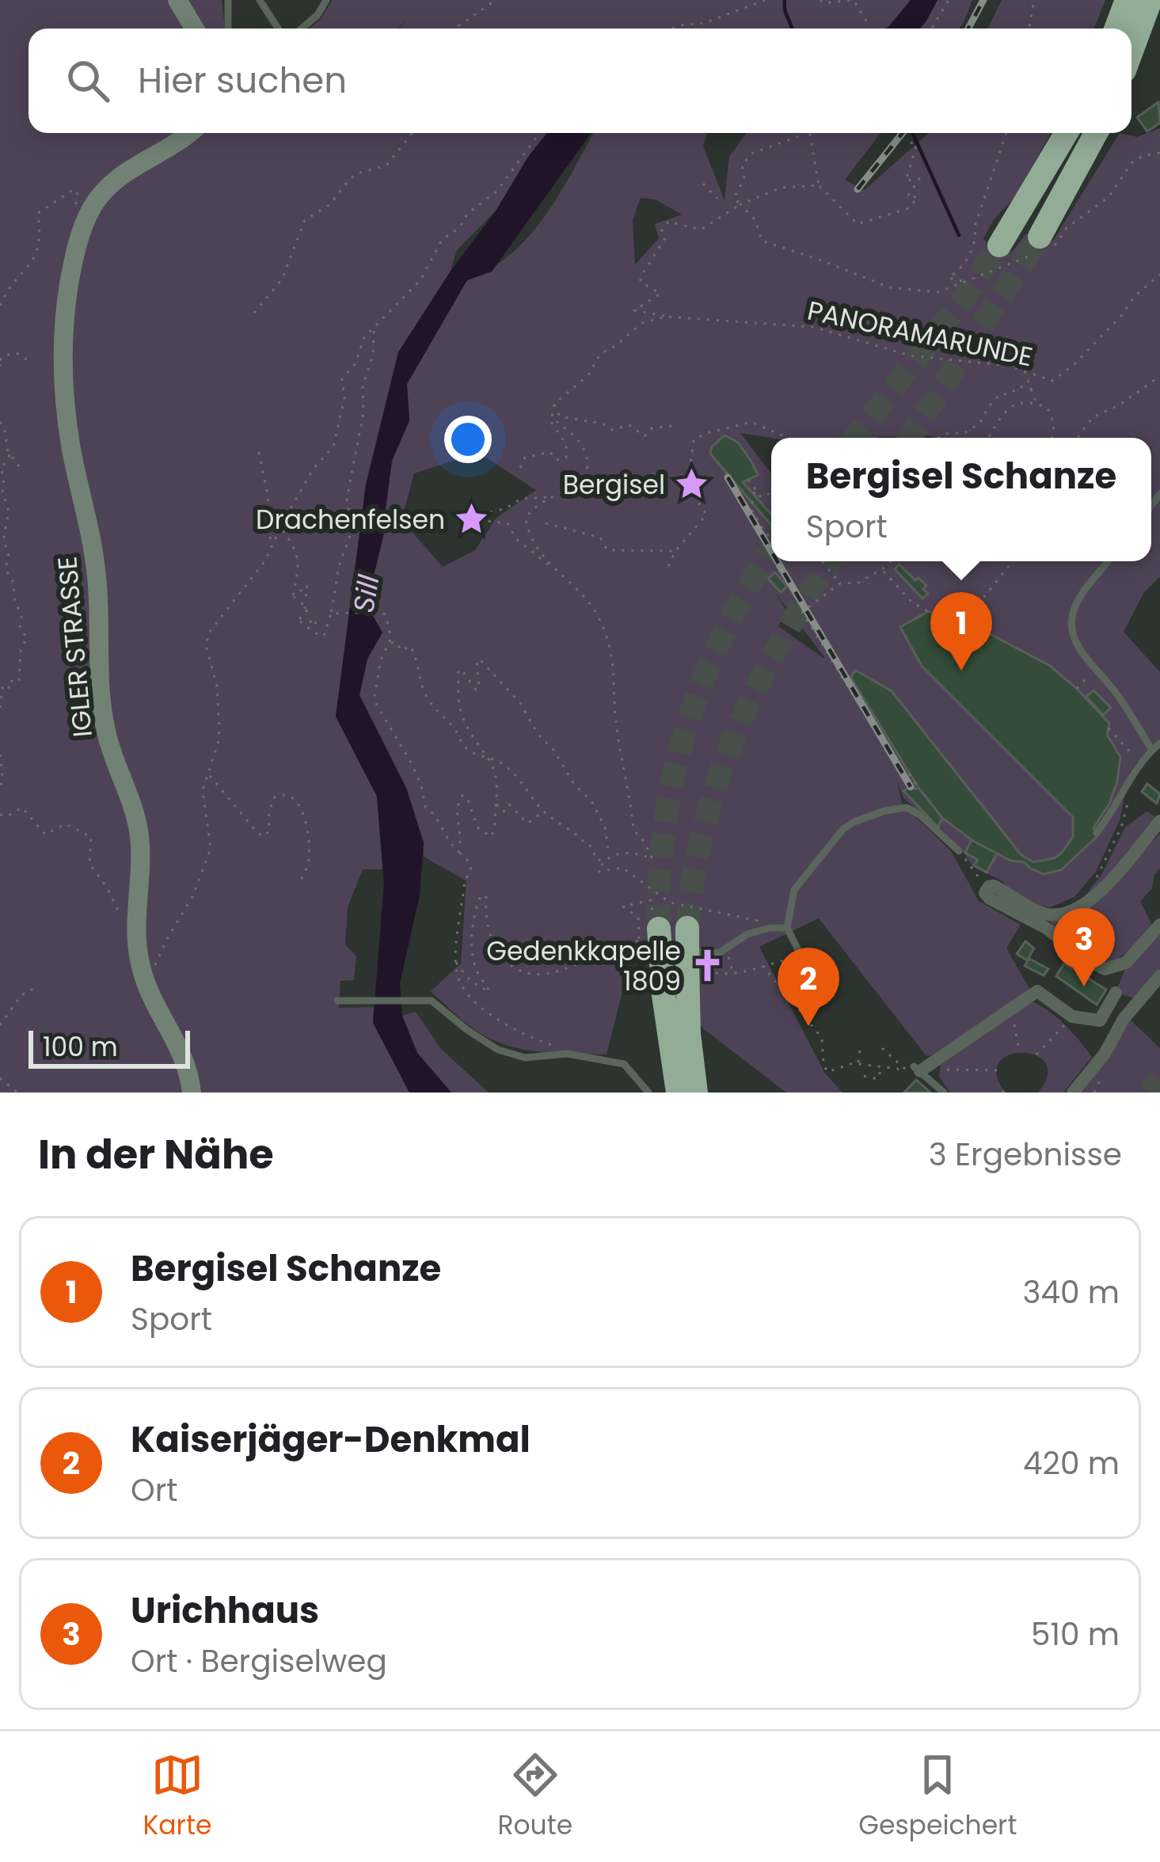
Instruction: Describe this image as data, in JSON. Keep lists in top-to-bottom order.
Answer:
{
  "streets": {
    "main road": ["IGLER STRASSE"],
    "path": ["PANORAMARUNDE"]
  },
  "water": ["Sill"],
  "places": {
    "place": ["Bergisel", "Drachenfelsen"],
    "church": ["Gedenkkapelle 1809"]
  },
  "scale_bar": "100 m",
  "page": {
    "search": "Hier suchen",
    "popup": ["Bergisel Schanze", "Sport"],
    "pins": ["1", "3", "2"],
    "scale": "100 m",
    "heading": ["In der Nähe", "3 Ergebnisse"],
    "list": [
      {
        "mark": "1",
        "name": "Bergisel Schanze",
        "note": "Sport",
        "value": "340 m"
      },
      {
        "mark": "2",
        "name": "Kaiserjäger-Denkmal",
        "note": "Ort",
        "value": "420 m"
      },
      {
        "mark": "3",
        "name": "Urichhaus",
        "note": "Ort · Bergiselweg",
        "value": "510 m"
      }
    ],
    "nav": ["Karte", "Route", "Gespeichert"]
  }
}
